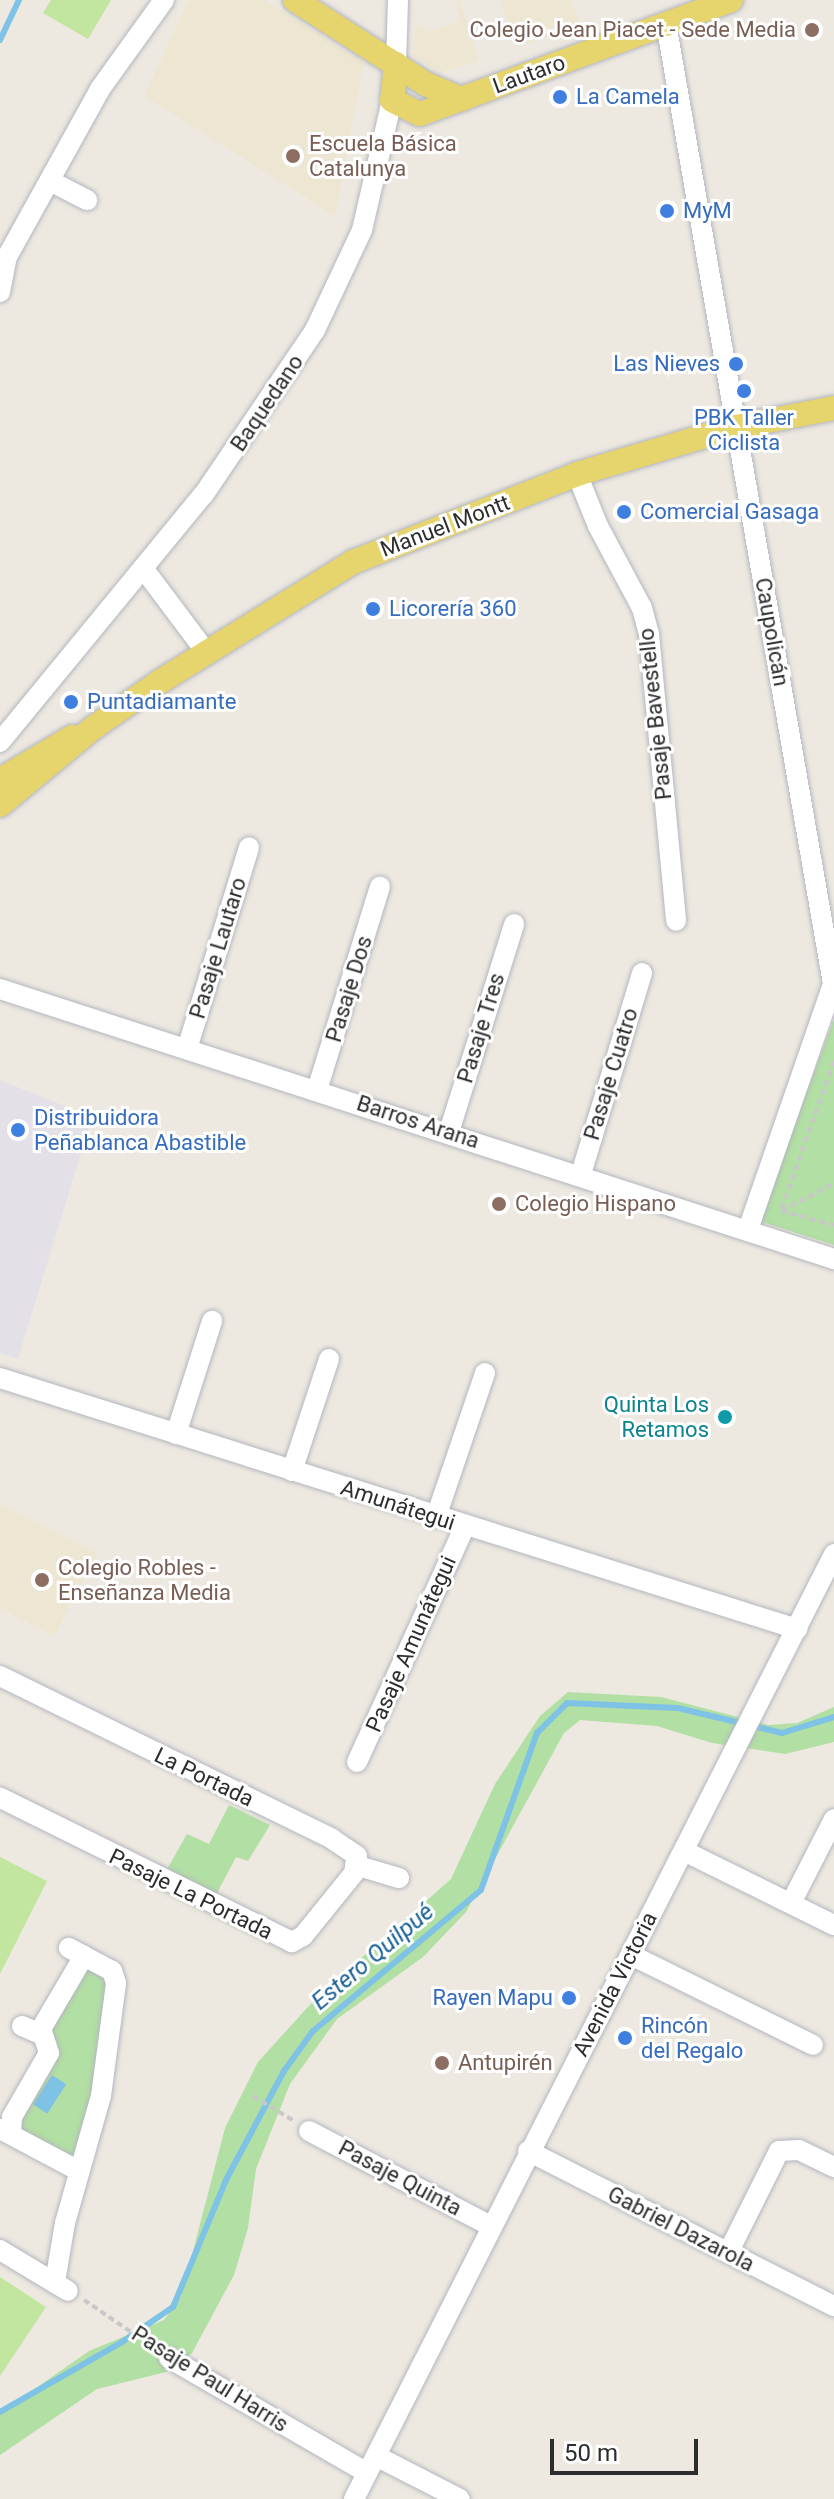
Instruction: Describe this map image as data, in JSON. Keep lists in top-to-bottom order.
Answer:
{
  "streets": {
    "main road": ["Lautaro", "Baquedano", "Manuel Montt"],
    "street": [
      "Caupolicán",
      "Pasaje Bavestello",
      "Pasaje Lautaro",
      "Pasaje Dos",
      "Pasaje Tres",
      "Pasaje Cuatro",
      "Barros Arana",
      "Amunátegui",
      "Pasaje Amunátegui",
      "La Portada",
      "Pasaje La Portada",
      "Avenida Victoria",
      "Pasaje Quinta",
      "Gabriel Dazarola",
      "Pasaje Paul Harris"
    ]
  },
  "crossings": [
    ["Lautaro", "Baquedano"],
    ["Lautaro", "Caupolicán"],
    ["Manuel Montt", "Caupolicán"],
    ["Manuel Montt", "Pasaje Bavestello"],
    ["Caupolicán", "Barros Arana"],
    ["Pasaje Lautaro", "Barros Arana"],
    ["Pasaje Dos", "Barros Arana"],
    ["Pasaje Tres", "Barros Arana"],
    ["Pasaje Cuatro", "Barros Arana"],
    ["Amunátegui", "Pasaje Amunátegui"],
    ["Amunátegui", "Avenida Victoria"],
    ["La Portada", "Pasaje La Portada"],
    ["Avenida Victoria", "Pasaje Quinta"],
    ["Avenida Victoria", "Gabriel Dazarola"],
    ["Avenida Victoria", "Pasaje Paul Harris"]
  ],
  "water": ["Estero Quilpué"],
  "places": [
    "Colegio Jean Piacet - Sede Media",
    "La Camela",
    "Escuela Básica Catalunya",
    "MyM",
    "Las Nieves",
    "PBK Taller Ciclista",
    "Comercial Gasaga",
    "Licorería 360",
    "Puntadiamante",
    "Distribuidora Peñablanca Abastible",
    "Colegio Hispano",
    "Quinta Los Retamos",
    "Colegio Robles - Enseñanza Media",
    "Rayen Mapu",
    "Rincón del Regalo",
    "Antupirén"
  ],
  "scale_bar": "50 m"
}
